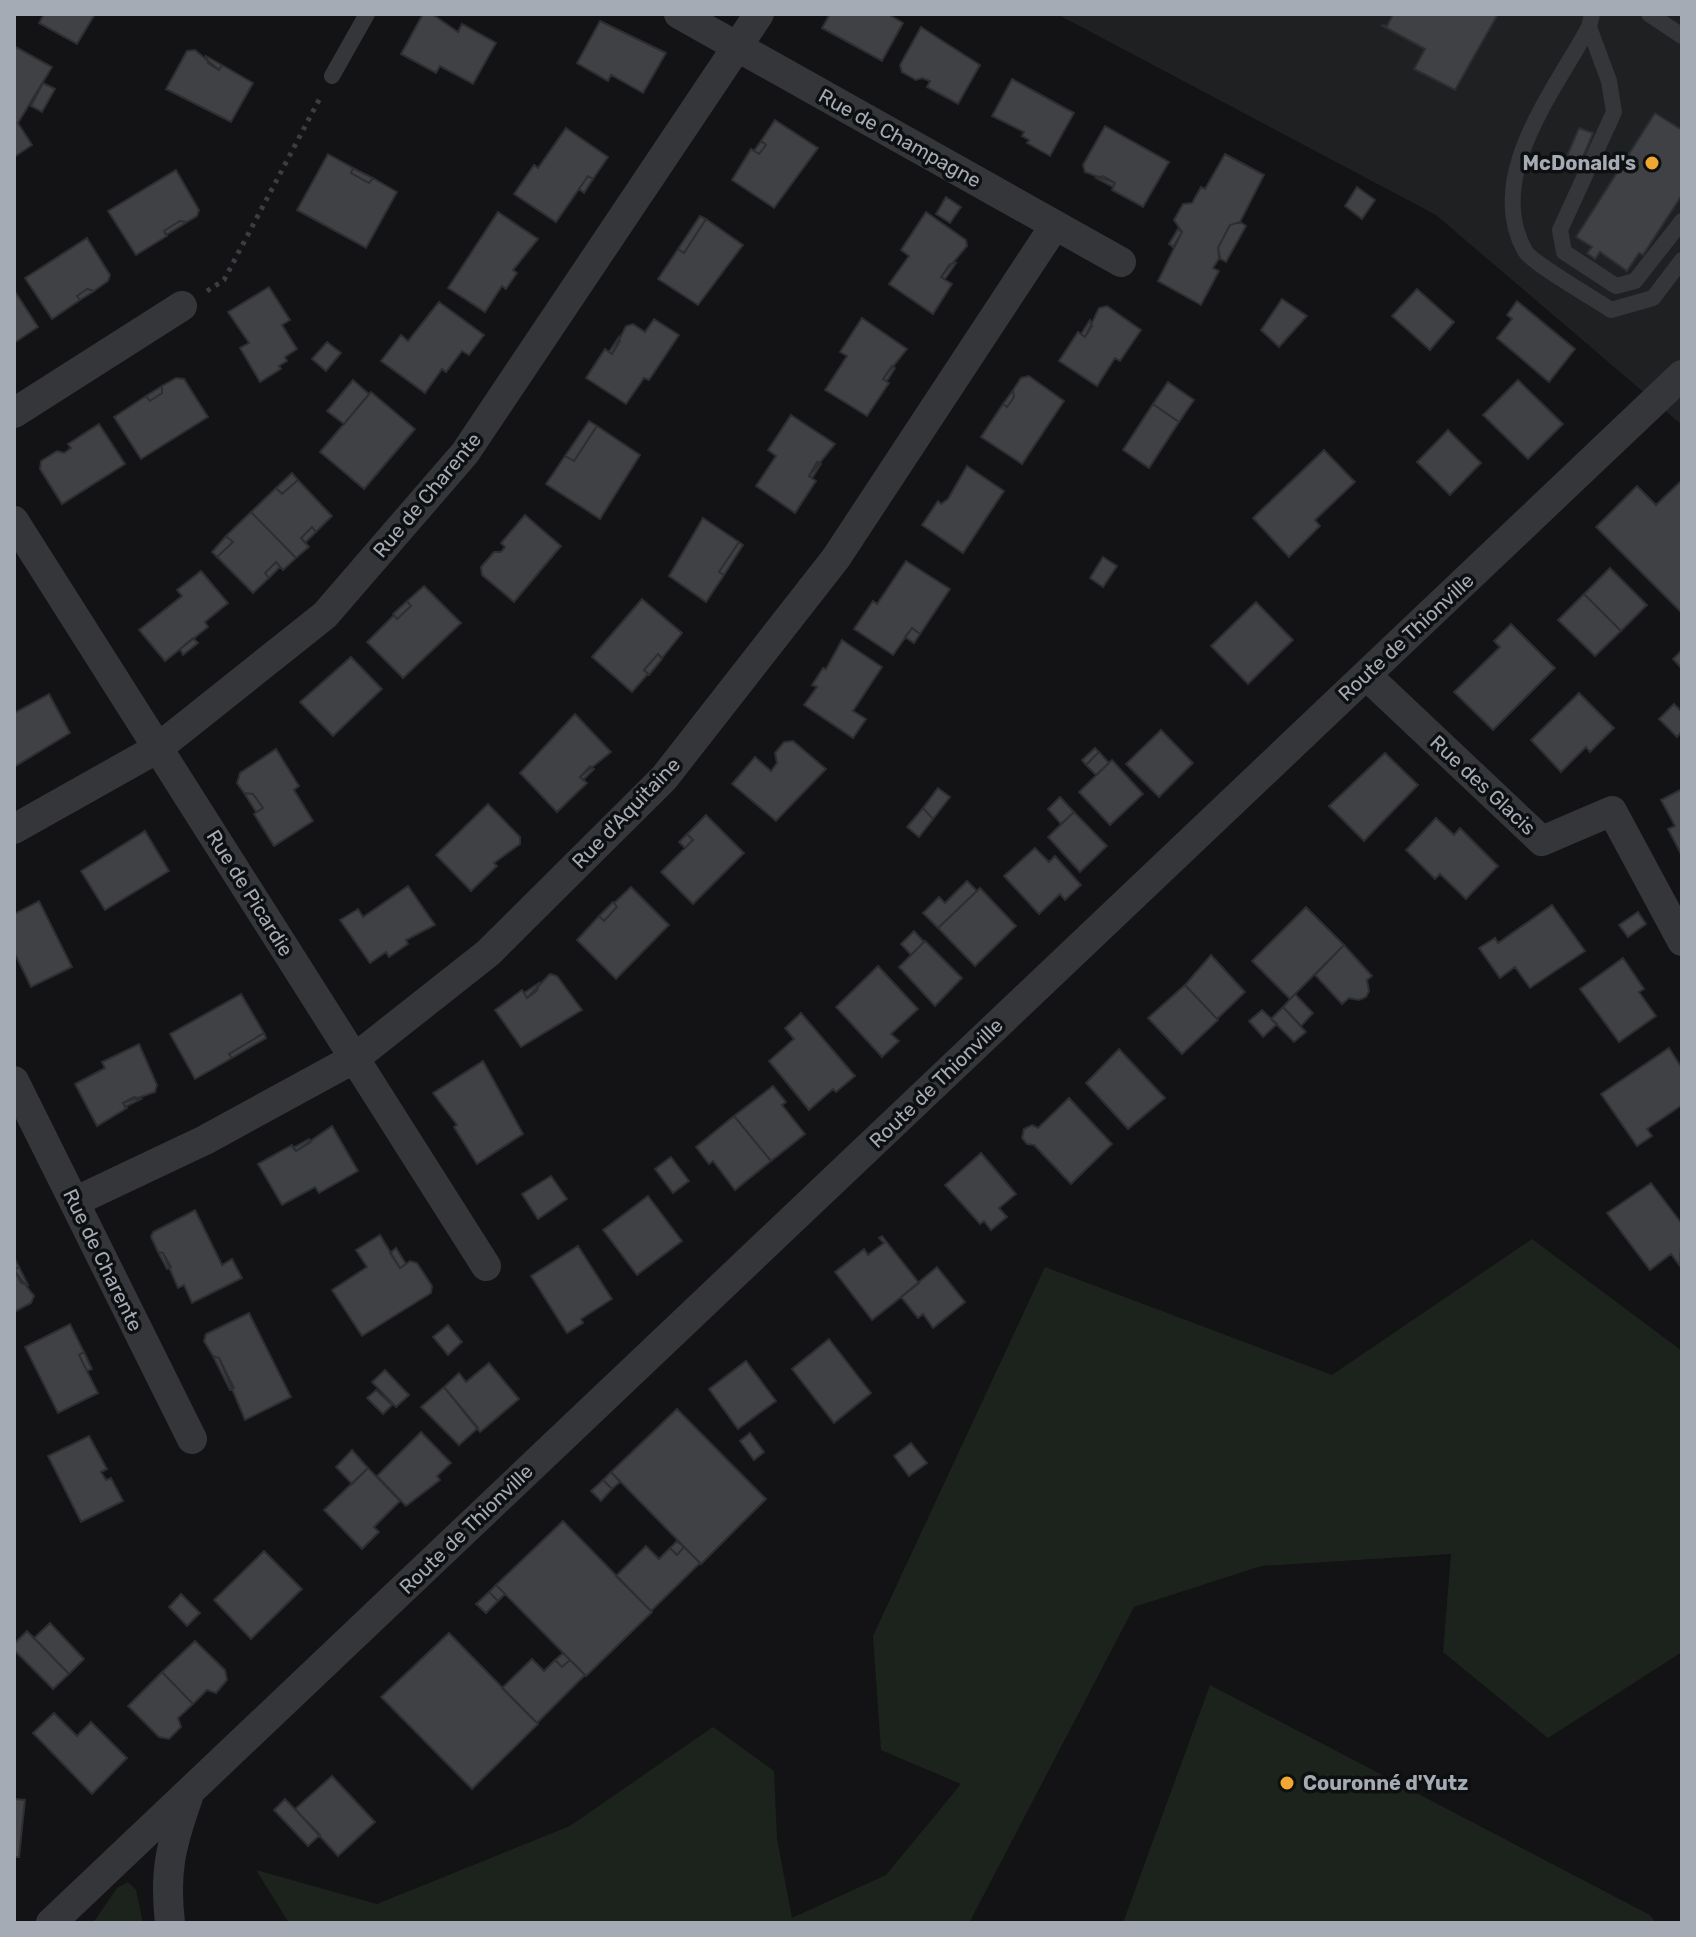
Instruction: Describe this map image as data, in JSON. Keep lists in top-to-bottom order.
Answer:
{
  "streets": {
    "street": [
      "Rue de Champagne",
      "Rue de Charente",
      "Route de Thionville",
      "Rue des Glacis",
      "Rue d'Aquitaine",
      "Rue de Picardie"
    ]
  },
  "crossings": [
    ["Rue de Champagne", "Rue de Charente"],
    ["Rue de Champagne", "Rue d'Aquitaine"],
    ["Rue de Charente", "Rue d'Aquitaine"],
    ["Rue de Charente", "Rue de Picardie"],
    ["Route de Thionville", "Rue des Glacis"],
    ["Rue d'Aquitaine", "Rue de Picardie"]
  ],
  "places": ["McDonald's", "Couronné d'Yutz"]
}
